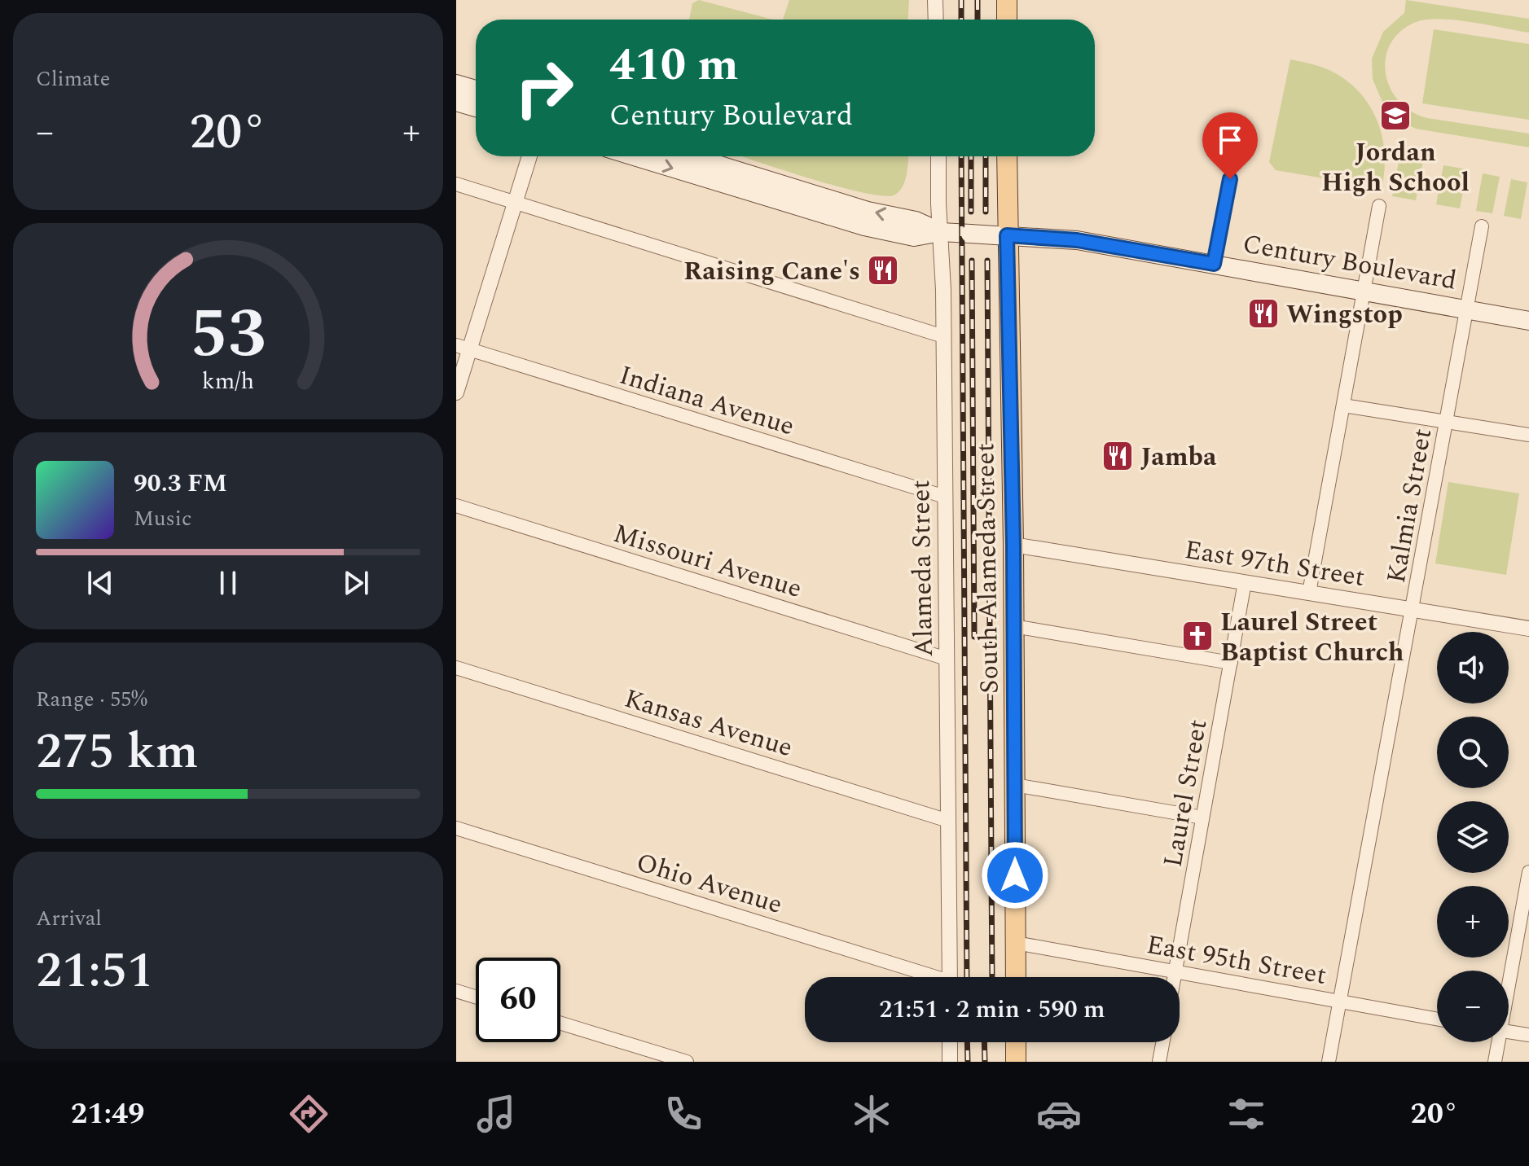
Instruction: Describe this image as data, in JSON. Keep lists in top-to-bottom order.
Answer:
{
  "streets": {
    "main road": ["Century Boulevard", "South Alameda Street"],
    "street": [
      "Indiana Avenue",
      "Kalmia Street",
      "Missouri Avenue",
      "East 97th Street",
      "Alameda Street",
      "Kansas Avenue",
      "Laurel Street",
      "Ohio Avenue",
      "East 95th Street"
    ]
  },
  "crossings": [
    ["Century Boulevard", "Kalmia Street"],
    ["Century Boulevard", "Alameda Street"],
    ["Century Boulevard", "South Alameda Street"],
    ["Indiana Avenue", "Alameda Street"],
    ["Kalmia Street", "East 97th Street"],
    ["Kalmia Street", "East 95th Street"],
    ["Missouri Avenue", "Alameda Street"],
    ["East 97th Street", "South Alameda Street"],
    ["East 97th Street", "Laurel Street"],
    ["Alameda Street", "Kansas Avenue"],
    ["South Alameda Street", "East 95th Street"],
    ["Laurel Street", "East 95th Street"]
  ],
  "places": {
    "school or university": ["Jordan High School"],
    "restaurant": ["Raising Cane's", "Wingstop", "Jamba"],
    "church": ["Laurel Street Baptist Church"]
  },
  "page": {
    "tile": [
      "Climate",
      ["Range · 55%", "275 km"],
      ["Arrival", "21:51"]
    ],
    "turn": ["410 m", "Century Boulevard"],
    "heat": ["−", "20°", "+"],
    "song": ["90.3 FM", "Music"],
    "map_buttons": ["+", "−"],
    "limit": "60",
    "trip": "21:51 · 2 min · 590 m",
    "tabs": ["21:49", "20°"],
    "gauge": ["53", "km/h"]
  }
}
